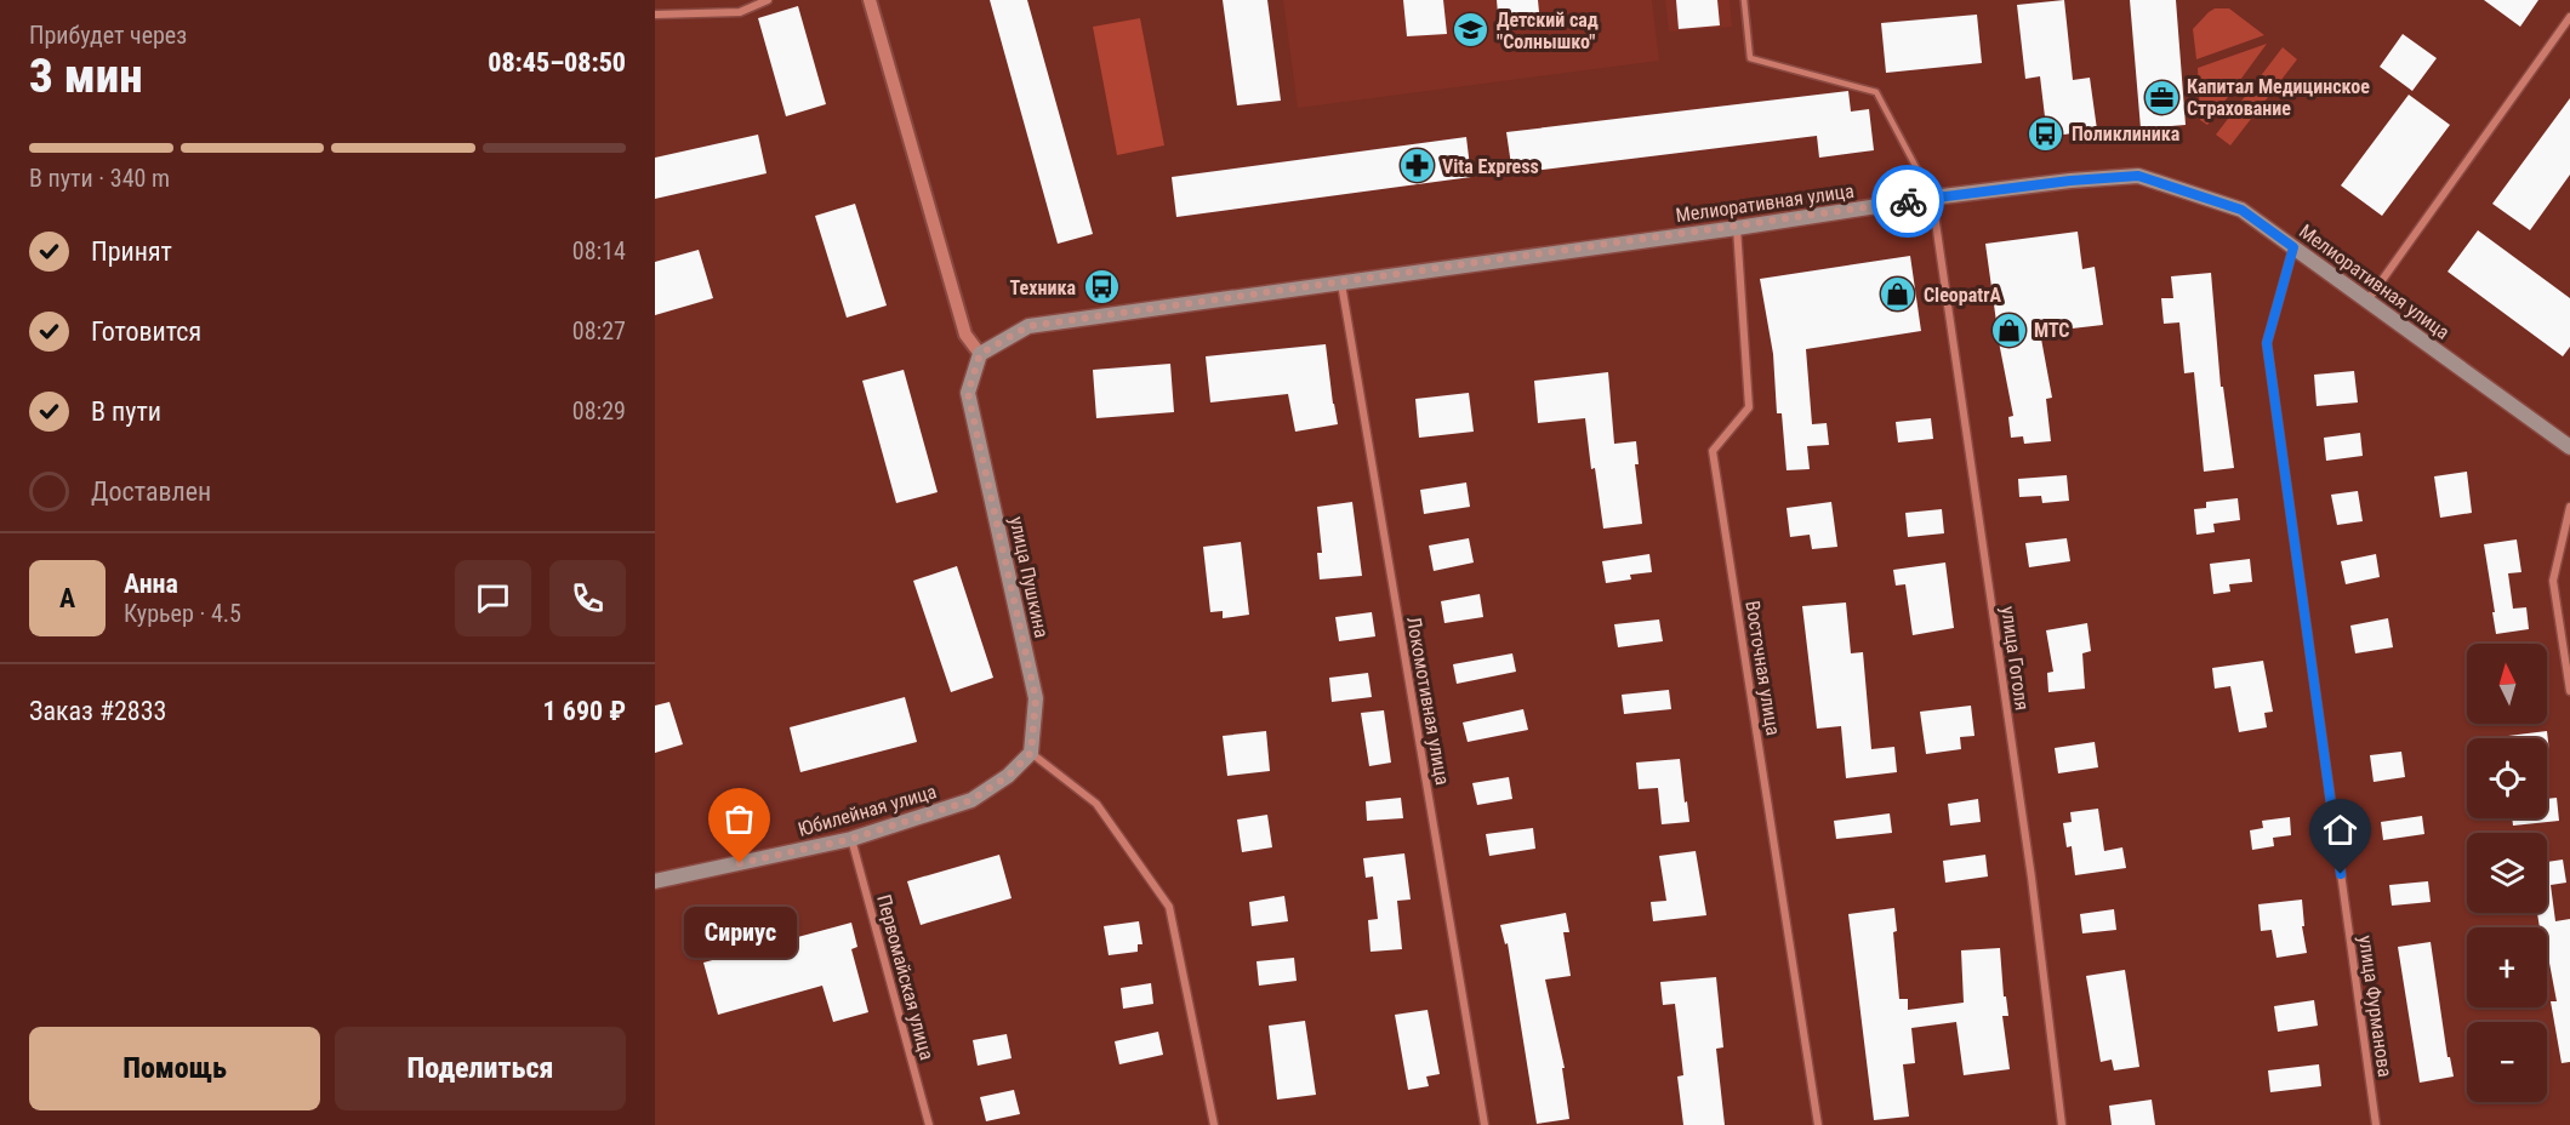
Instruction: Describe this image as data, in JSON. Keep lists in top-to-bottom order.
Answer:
{
  "streets": {
    "main road": ["Мелиоративная улица", "улица Пушкина", "Юбилейная улица"],
    "street": [
      "улица Гоголя",
      "Восточная улица",
      "Локомотивная улица",
      "Первомайская улица",
      "улица Фурманова"
    ]
  },
  "crossings": [
    ["Мелиоративная улица", "улица Пушкина"],
    ["Мелиоративная улица", "улица Гоголя"],
    ["Мелиоративная улица", "Восточная улица"],
    ["Мелиоративная улица", "Локомотивная улица"],
    ["Мелиоративная улица", "улица Фурманова"],
    ["улица Пушкина", "Юбилейная улица"],
    ["Юбилейная улица", "Первомайская улица"]
  ],
  "places": {
    "school or university": ["Детский сад \"Солнышко\""],
    "office": ["Капитал Медицинское Страхование"],
    "bus stop": ["Поликлиника", "Техника"],
    "pharmacy": ["Vita Express"],
    "shop": ["CleopatrA", "МТС"],
    "other": ["Сириус"]
  },
  "north": "top",
  "page": {
    "heading": ["3 мин", "Прибудет через", "08:45–08:50"],
    "panel": [
      "Анна",
      "Курьер · 4.5",
      "Заказ #2833",
      "1 690 ₽"
    ],
    "bar": "В пути · 340 m",
    "list": [
      ["Принят", "08:14"],
      ["Готовится", "08:27"],
      ["В пути", "08:29"],
      "Доставлен"
    ],
    "round": "А",
    "map_buttons": ["+", "−"],
    "bubble": "Сириус",
    "buttons": ["Помощь", "Поделиться"]
  }
}
